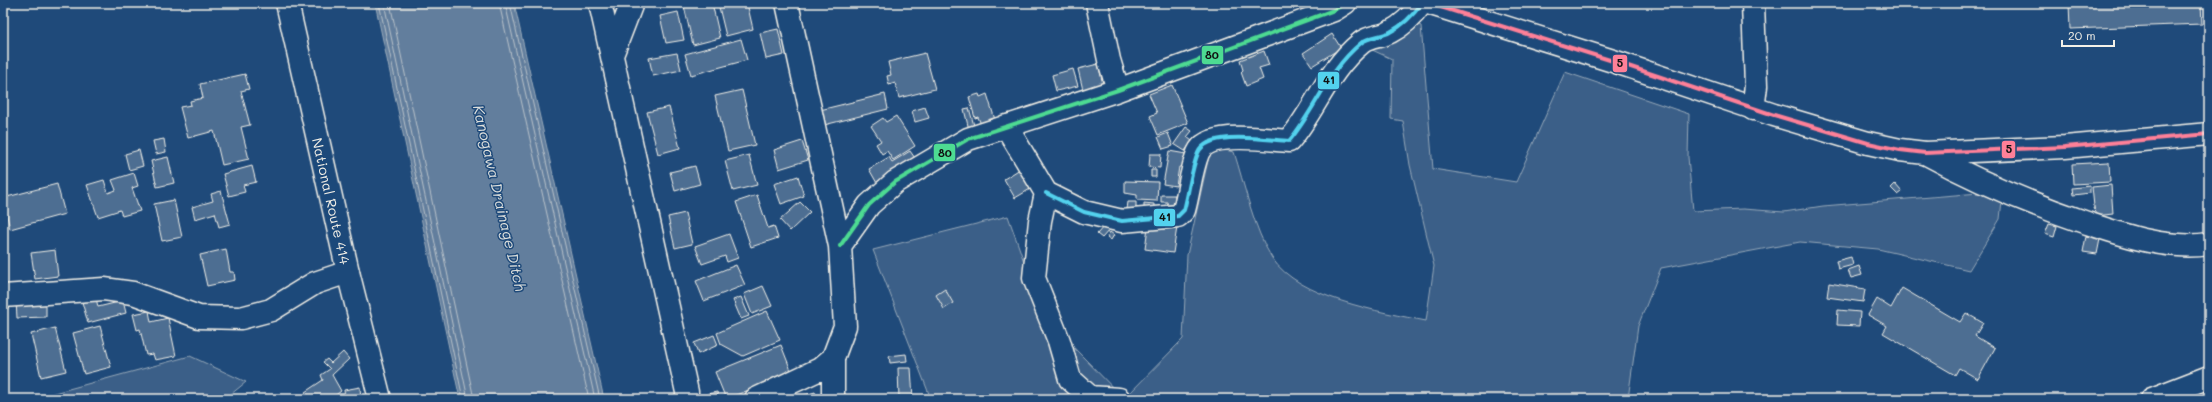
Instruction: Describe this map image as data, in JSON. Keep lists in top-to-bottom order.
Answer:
{
  "streets": {
    "main road": ["National Route 414"]
  },
  "water": ["Kanogawa Drainage Ditch"],
  "lines": ["transit line 5", "transit line 41", "transit line 80"],
  "scale_bar": "20 m"
}
